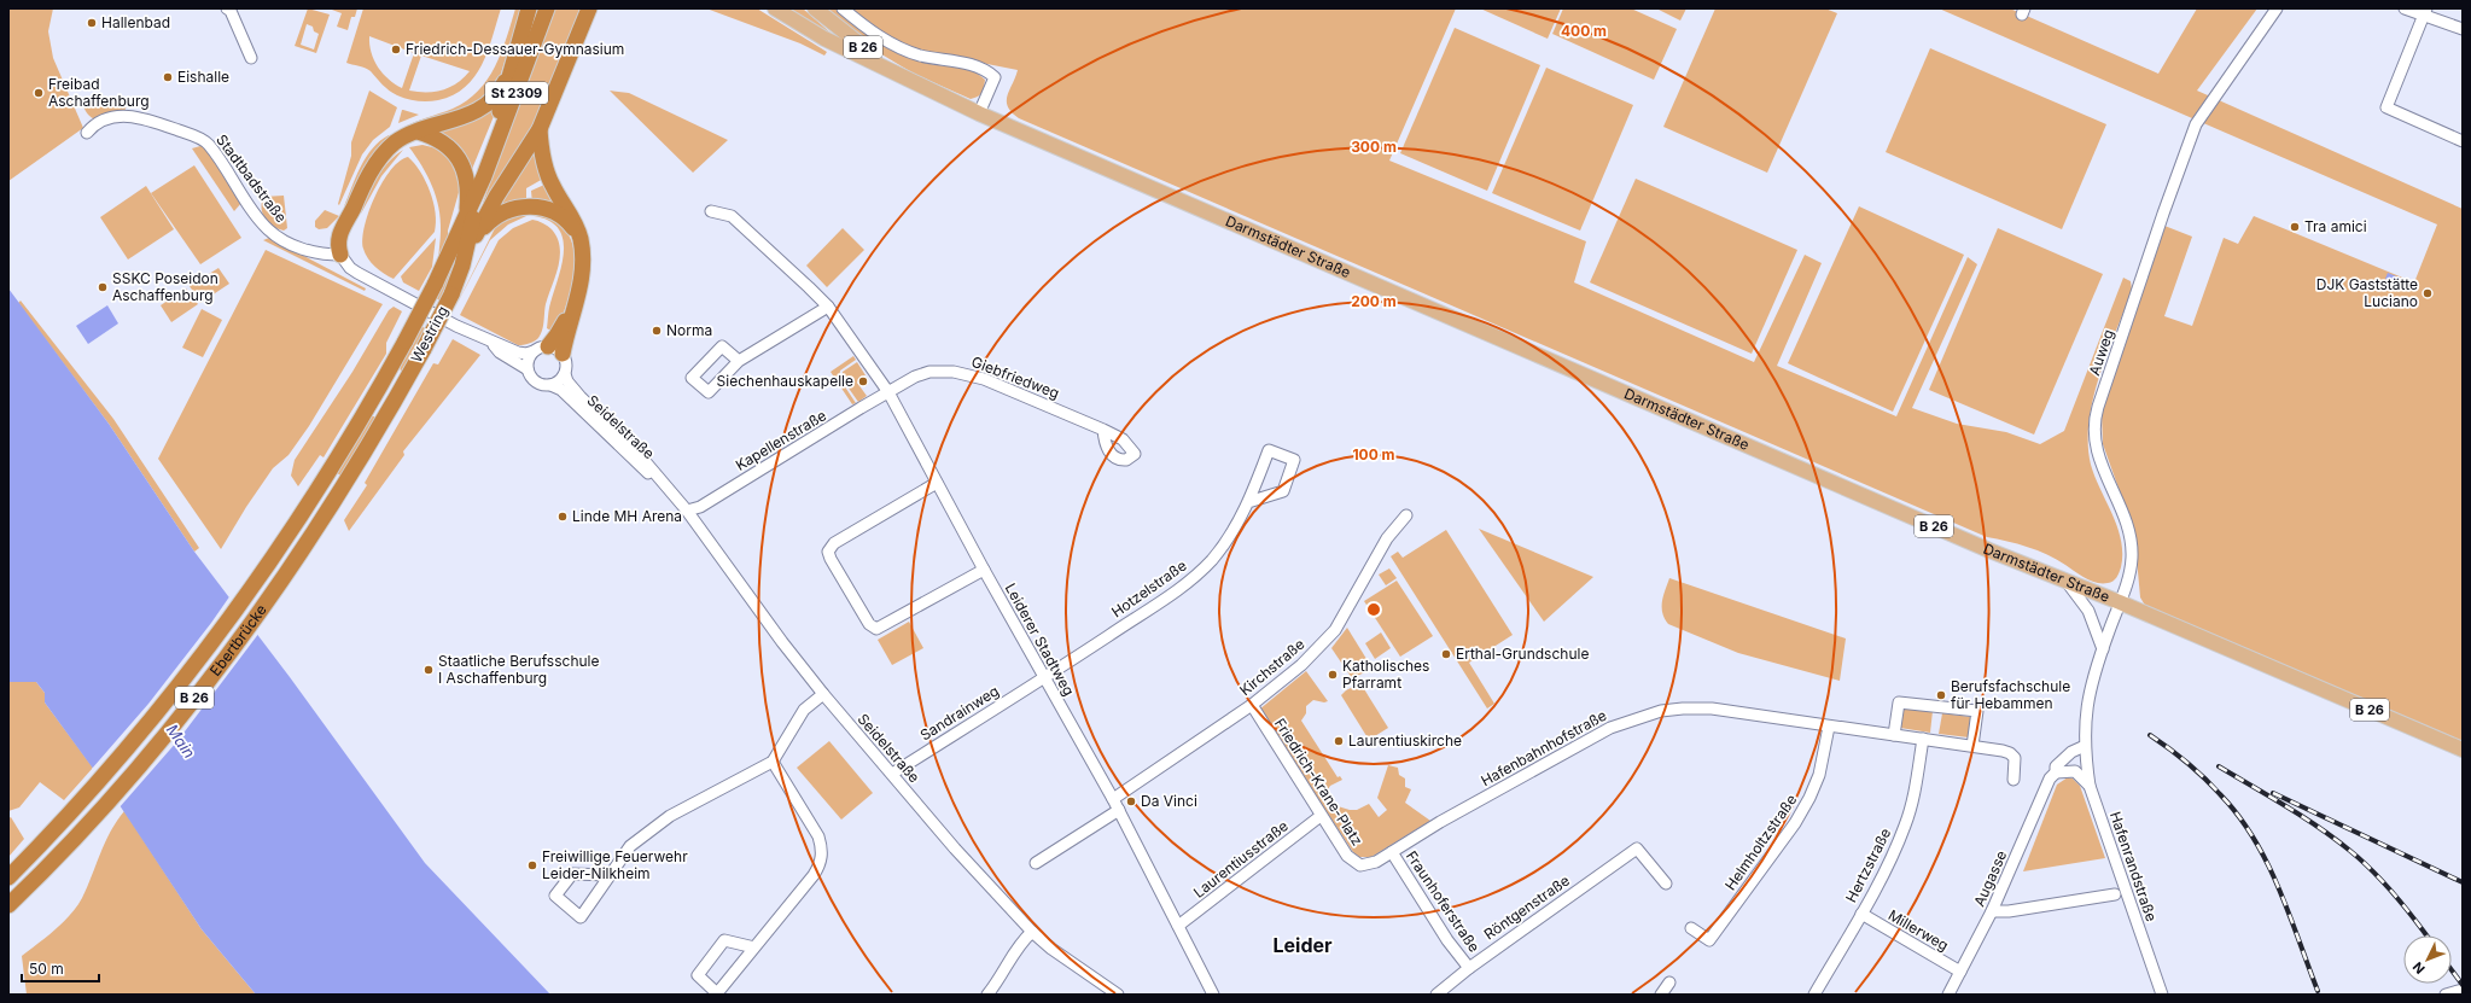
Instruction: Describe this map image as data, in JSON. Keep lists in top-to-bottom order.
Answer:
{
  "streets": {
    "highway": [
      "B 26",
      "St 2309",
      "Westring",
      "Ebertbrücke"
    ],
    "main road": ["Darmstädter Straße"],
    "street": [
      "Stadtbadstraße",
      "Auweg",
      "Giebfriedweg",
      "Seidelstraße",
      "Kapellenstraße",
      "Hotzelstraße",
      "Leiderer Stadtweg",
      "Kirchstraße",
      "Sandrainweg",
      "Hafenbahnhofstraße",
      "Friedrich-Krane-Platz",
      "Helmholtzstraße",
      "Laurentiusstraße",
      "Hertzstraße",
      "Hafenrandstraße",
      "Augasse",
      "Fraunhoferstraße",
      "Röntgenstraße",
      "Millerweg"
    ]
  },
  "crossings": [
    ["B 26", "Westring"],
    ["Darmstädter Straße", "Auweg"],
    ["Westring", "Ebertbrücke"],
    ["Giebfriedweg", "Kapellenstraße"],
    ["Giebfriedweg", "Leiderer Stadtweg"],
    ["Seidelstraße", "Kapellenstraße"],
    ["Seidelstraße", "Sandrainweg"],
    ["Kapellenstraße", "Leiderer Stadtweg"],
    ["Hotzelstraße", "Leiderer Stadtweg"],
    ["Hotzelstraße", "Sandrainweg"],
    ["Leiderer Stadtweg", "Kirchstraße"],
    ["Leiderer Stadtweg", "Sandrainweg"],
    ["Leiderer Stadtweg", "Laurentiusstraße"],
    ["Kirchstraße", "Friedrich-Krane-Platz"],
    ["Hafenbahnhofstraße", "Friedrich-Krane-Platz"],
    ["Hafenbahnhofstraße", "Helmholtzstraße"],
    ["Hafenbahnhofstraße", "Hertzstraße"],
    ["Hafenbahnhofstraße", "Fraunhoferstraße"],
    ["Friedrich-Krane-Platz", "Laurentiusstraße"],
    ["Friedrich-Krane-Platz", "Fraunhoferstraße"],
    ["Hertzstraße", "Millerweg"],
    ["Hafenrandstraße", "Augasse"],
    ["Augasse", "Millerweg"],
    ["Fraunhoferstraße", "Röntgenstraße"]
  ],
  "districts": ["Leider"],
  "water": ["Main"],
  "places": [
    "Hallenbad",
    "Friedrich-Dessauer-Gymnasium",
    "Eishalle",
    "Freibad Aschaffenburg",
    "Tra amici",
    "SSKC Poseidon Aschaffenburg",
    "DJK Gaststätte Luciano",
    "Norma",
    "Siechenhauskapelle",
    "Linde MH Arena",
    "Erthal-Grundschule",
    "Staatliche Berufsschule I Aschaffenburg",
    "Katholisches Pfarramt",
    "Berufsfachschule für Hebammen",
    "Laurentiuskirche",
    "Da Vinci",
    "Freiwillige Feuerwehr Leider-Nilkheim"
  ],
  "scale_bar": "50 m",
  "north": "bottom left",
  "rings": [
    "400 m",
    "300 m",
    "200 m",
    "100 m"
  ]
}
